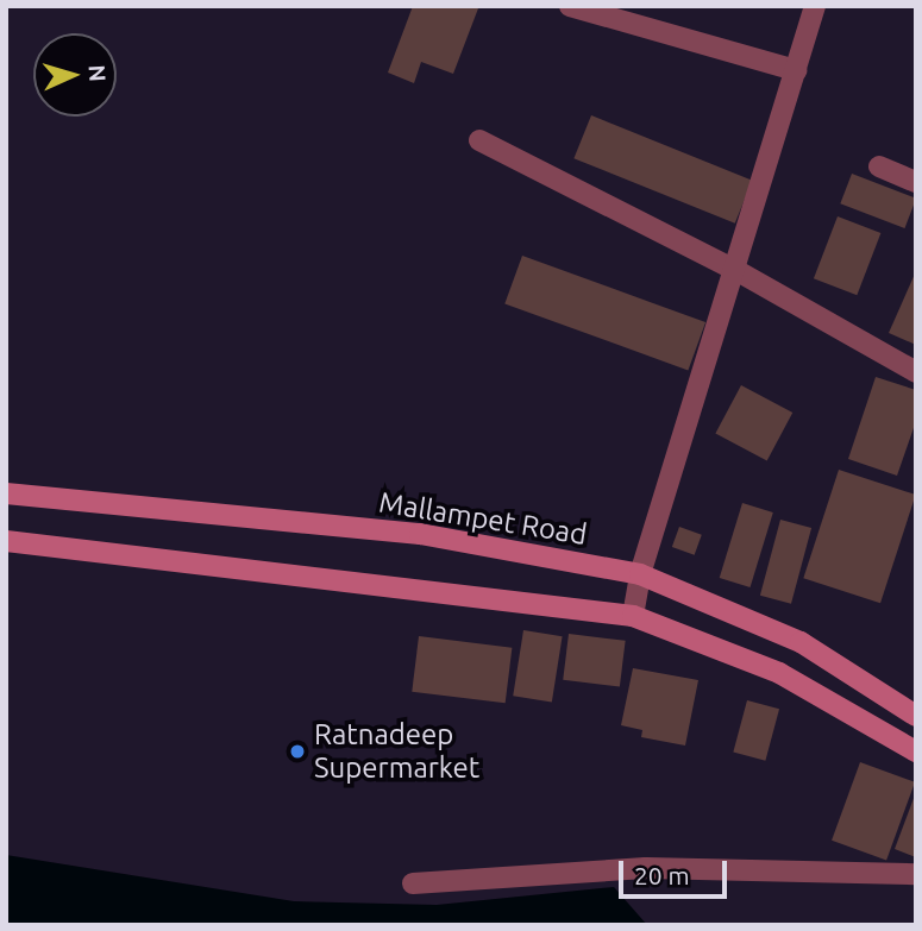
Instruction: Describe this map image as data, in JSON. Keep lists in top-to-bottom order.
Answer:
{
  "streets": {
    "main road": ["Mallampet Road"]
  },
  "places": ["Ratnadeep Supermarket"],
  "scale_bar": "20 m",
  "north": "right"
}
